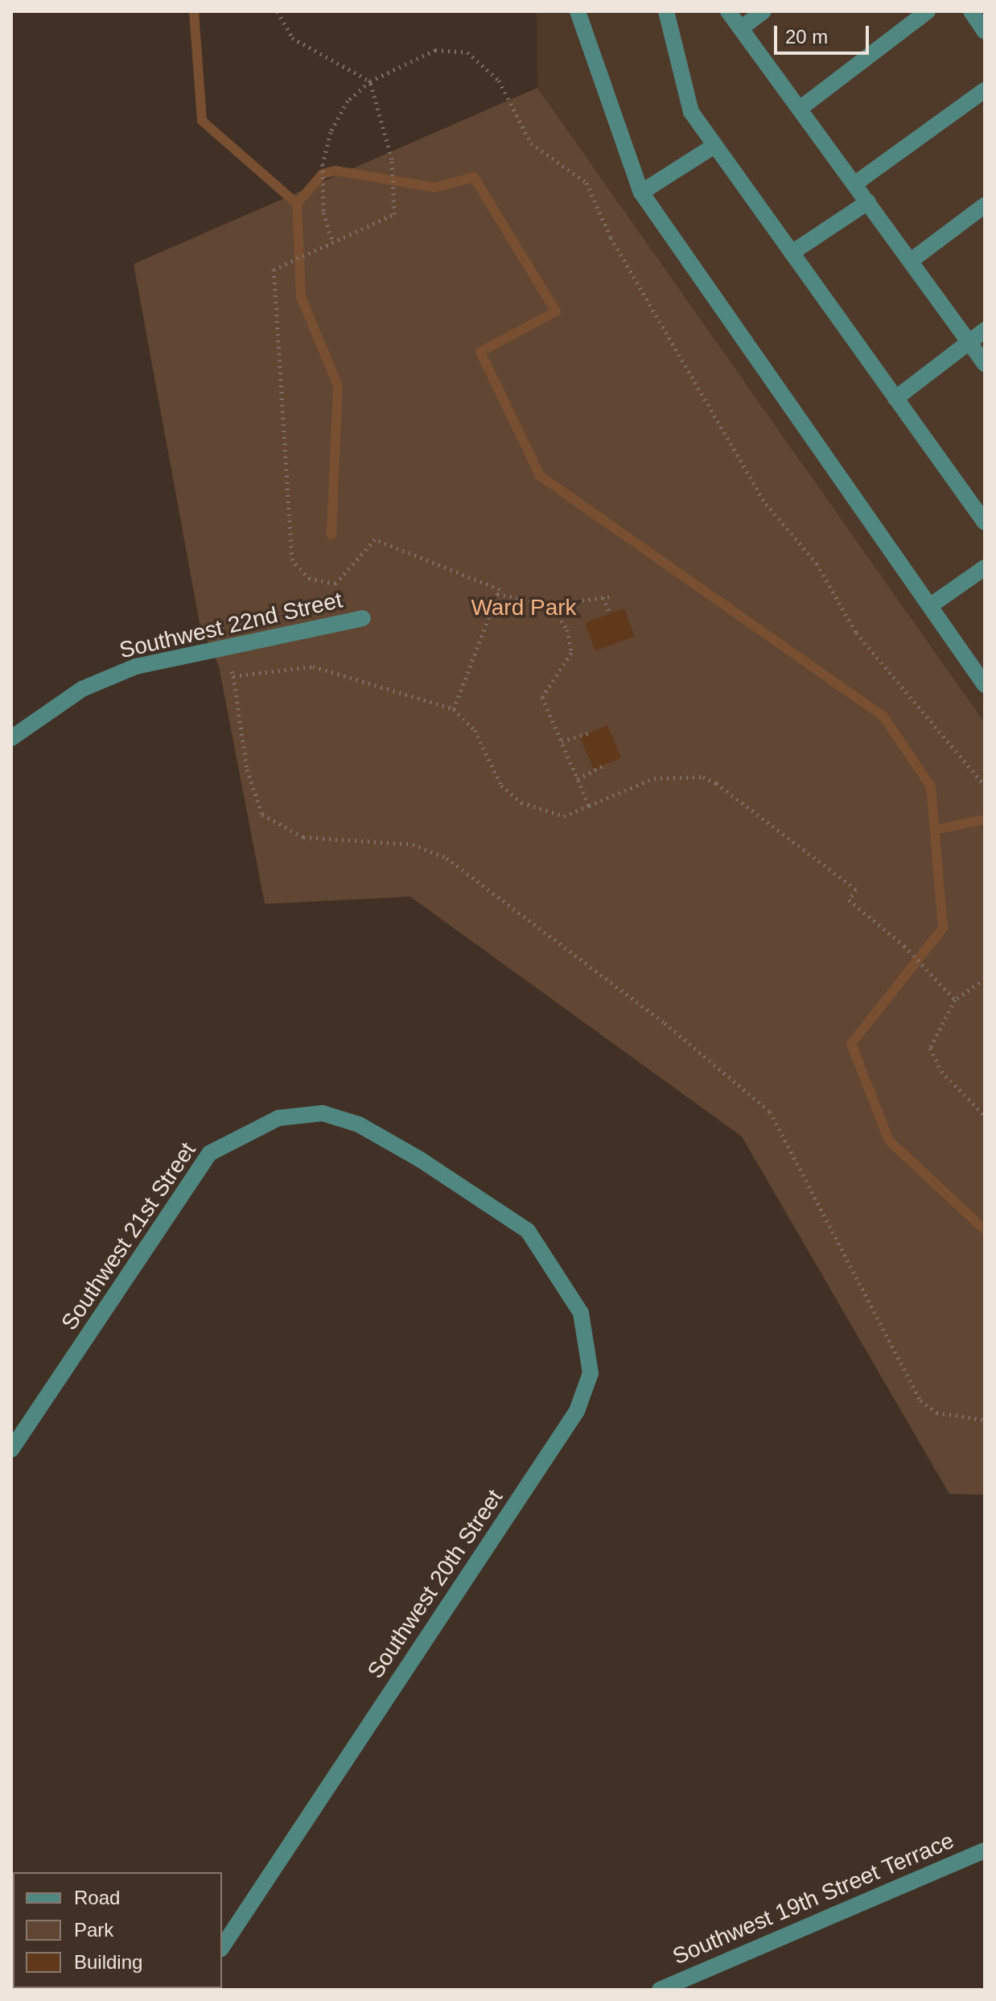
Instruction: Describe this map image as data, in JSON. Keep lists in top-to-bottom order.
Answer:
{
  "streets": {
    "street": [
      "Southwest 22nd Street",
      "Southwest 21st Street",
      "Southwest 20th Street",
      "Southwest 19th Street Terrace"
    ]
  },
  "crossings": [
    ["Southwest 21st Street", "Southwest 20th Street"]
  ],
  "parks": ["Ward Park"],
  "legend": ["Road", "Park", "Building"],
  "scale_bar": "20 m"
}
